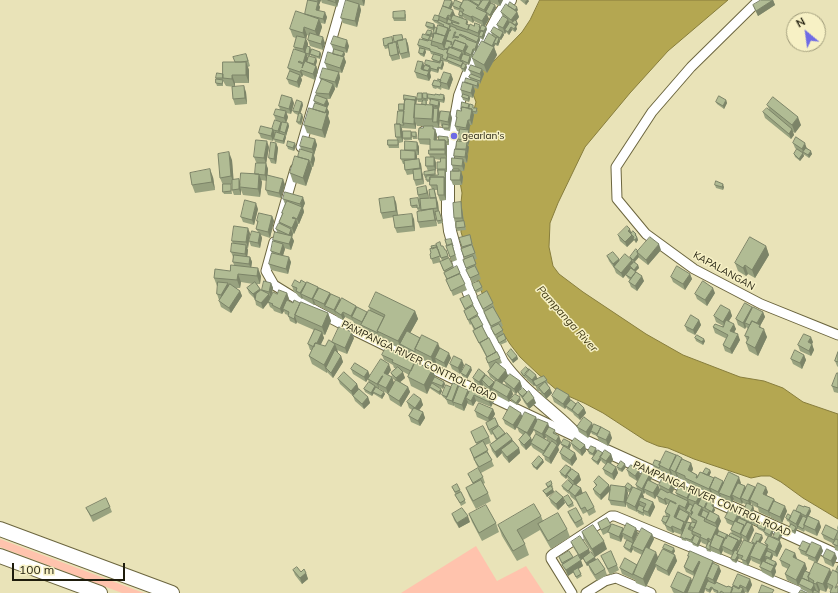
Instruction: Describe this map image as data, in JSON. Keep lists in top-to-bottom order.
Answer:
{
  "streets": {
    "main road": ["PAMPANGA RIVER CONTROL ROAD"],
    "street": ["KAPALANGAN"]
  },
  "water": ["Pampanga River"],
  "places": ["gearlan's"],
  "scale_bar": "100 m",
  "north": "top left"
}
